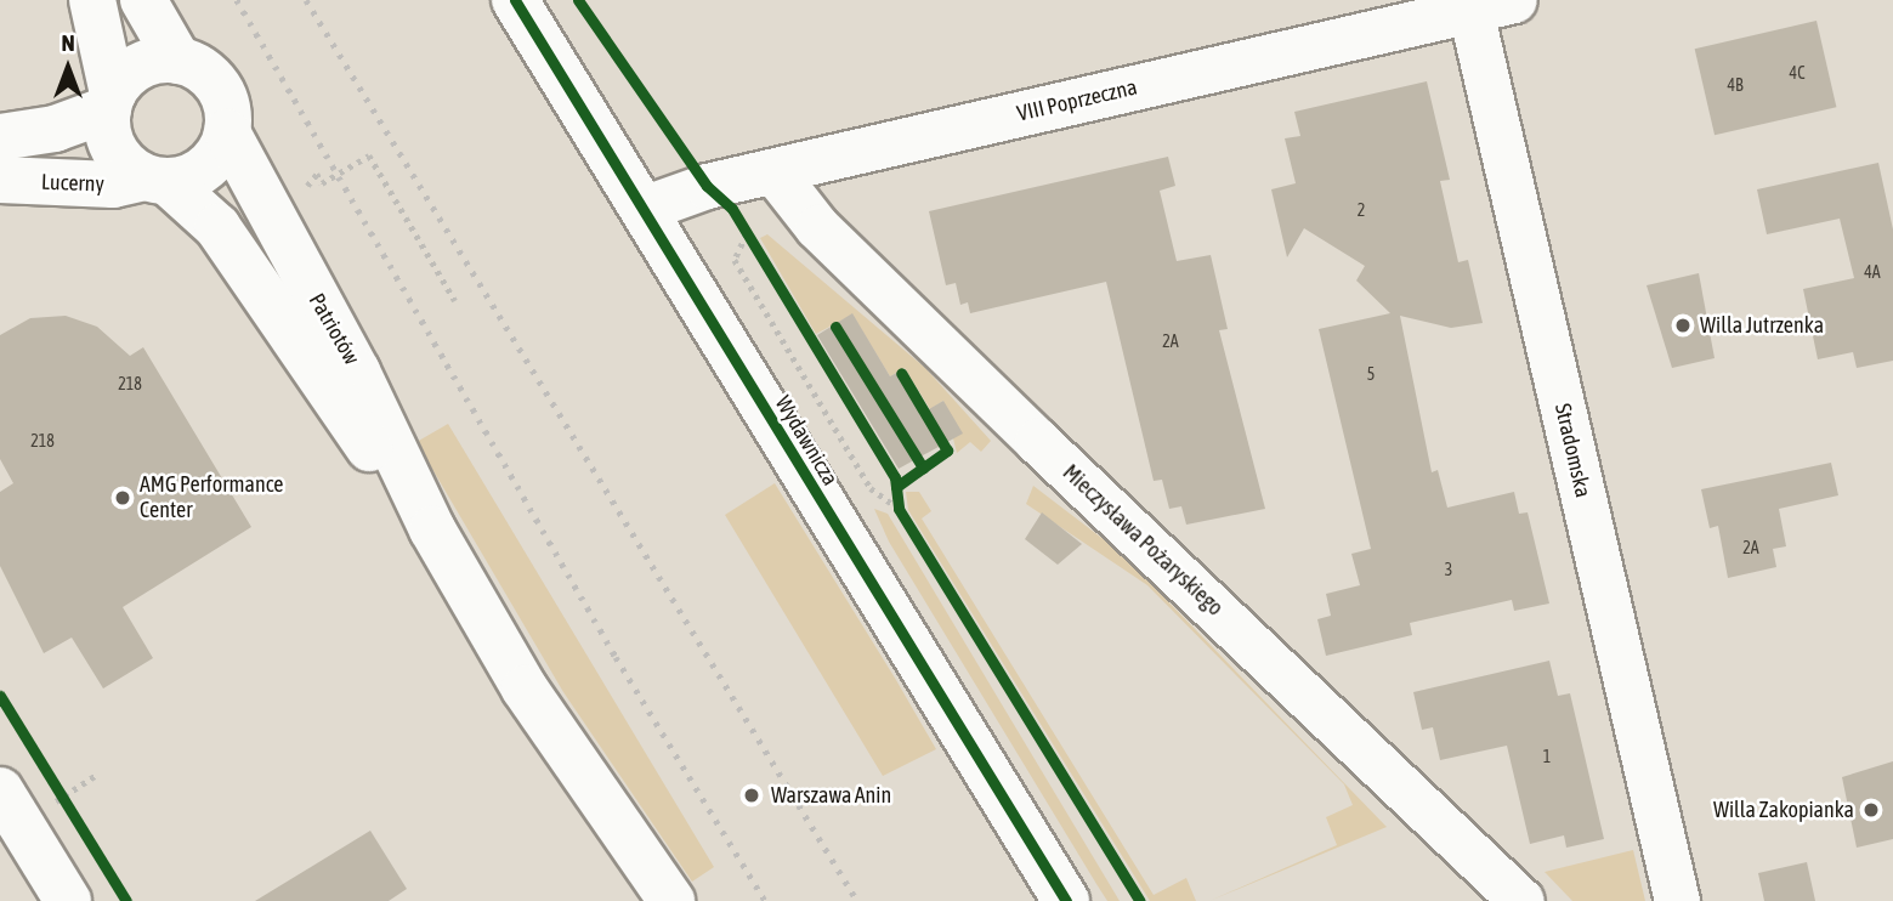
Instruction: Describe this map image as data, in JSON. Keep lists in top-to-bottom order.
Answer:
{
  "streets": {
    "main road": ["Lucerny", "Patriotów", "Wydawnicza"],
    "street": ["VIII Poprzeczna", "Stradomska", "Mieczysława Pożaryskiego"]
  },
  "crossings": [
    ["VIII Poprzeczna", "Wydawnicza"],
    ["VIII Poprzeczna", "Stradomska"],
    ["VIII Poprzeczna", "Mieczysława Pożaryskiego"],
    ["Lucerny", "Patriotów"]
  ],
  "places": [
    "Willa Jutrzenka",
    "AMG Performance Center",
    "Warszawa Anin",
    "Willa Zakopianka"
  ],
  "house_numbers": [
    "4C",
    "4B",
    "2",
    "4A",
    "2A",
    "5",
    "218",
    "218",
    "2A",
    "3",
    "1"
  ],
  "north": "top"
}
